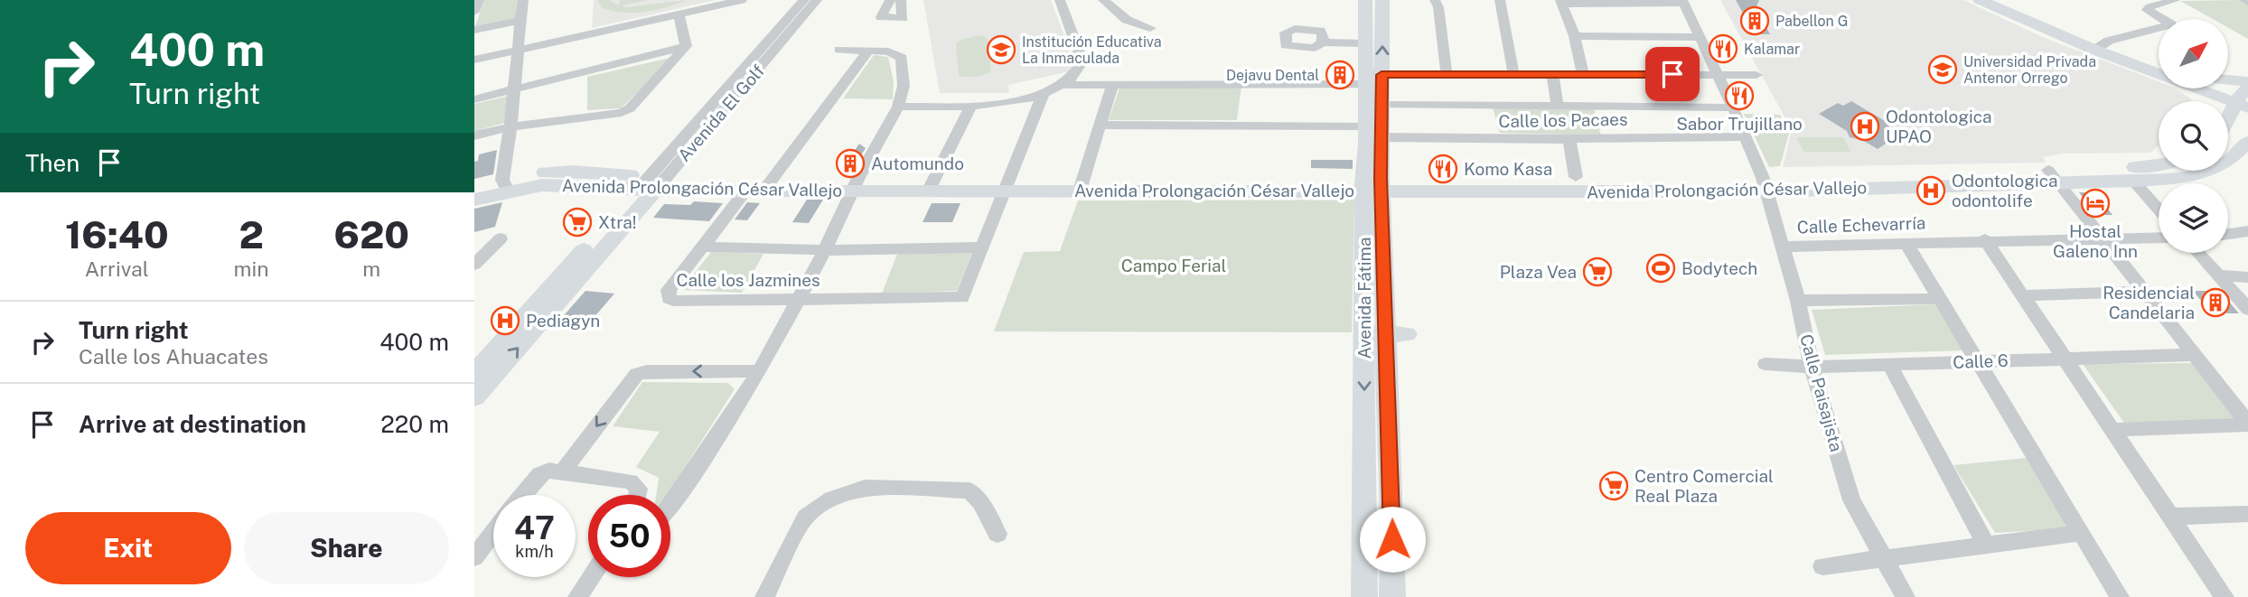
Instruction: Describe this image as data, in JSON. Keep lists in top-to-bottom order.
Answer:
{
  "streets": {
    "main road": ["Avenida El Golf", "Avenida Prolongación César Vallejo", "Avenida Fátima"],
    "street": [
      "Calle los Pacaes",
      "Calle Echevarría",
      "Calle los Jazmines",
      "Calle 6",
      "Calle Paisajista"
    ]
  },
  "crossings": [
    ["Avenida El Golf", "Avenida Prolongación César Vallejo"],
    ["Calle los Pacaes", "Avenida Fátima"],
    ["Calle los Pacaes", "Calle Paisajista"],
    ["Avenida Prolongación César Vallejo", "Calle los Jazmines"],
    ["Avenida Prolongación César Vallejo", "Avenida Fátima"],
    ["Avenida Prolongación César Vallejo", "Calle Paisajista"],
    ["Calle Echevarría", "Calle Paisajista"],
    ["Calle 6", "Calle Paisajista"]
  ],
  "parks": ["Campo Ferial"],
  "places": {
    "building": [
      "Pabellon G",
      "Dejavu Dental",
      "Automundo",
      "Residencial Candelaria"
    ],
    "restaurant": ["Kalamar", "Sabor Trujillano", "Komo Kasa"],
    "school or university": ["Institución Educativa La Inmaculada", "Universidad Privada Antenor Orrego"],
    "hospital": ["Odontologica UPAO", "Odontologica odontolife", "Pediagyn"],
    "hotel": ["Hostal Galeno Inn"],
    "supermarket": ["Xtra!", "Plaza Vea", "Centro Comercial Real Plaza"],
    "sports": ["Bodytech"]
  },
  "north": "top right",
  "page": {
    "turn": ["400 m", "Turn right"],
    "then": "Then",
    "eta": [
      "16:40",
      "Arrival",
      "2",
      "min",
      "620",
      "m"
    ],
    "list": [
      {
        "name": "Turn right",
        "note": "Calle los Ahuacates",
        "value": "400 m"
      },
      {
        "name": "Arrive at destination",
        "value": "220 m"
      }
    ],
    "speed": "47 km/h",
    "limit": "50",
    "buttons": ["Exit", "Share"]
  }
}
